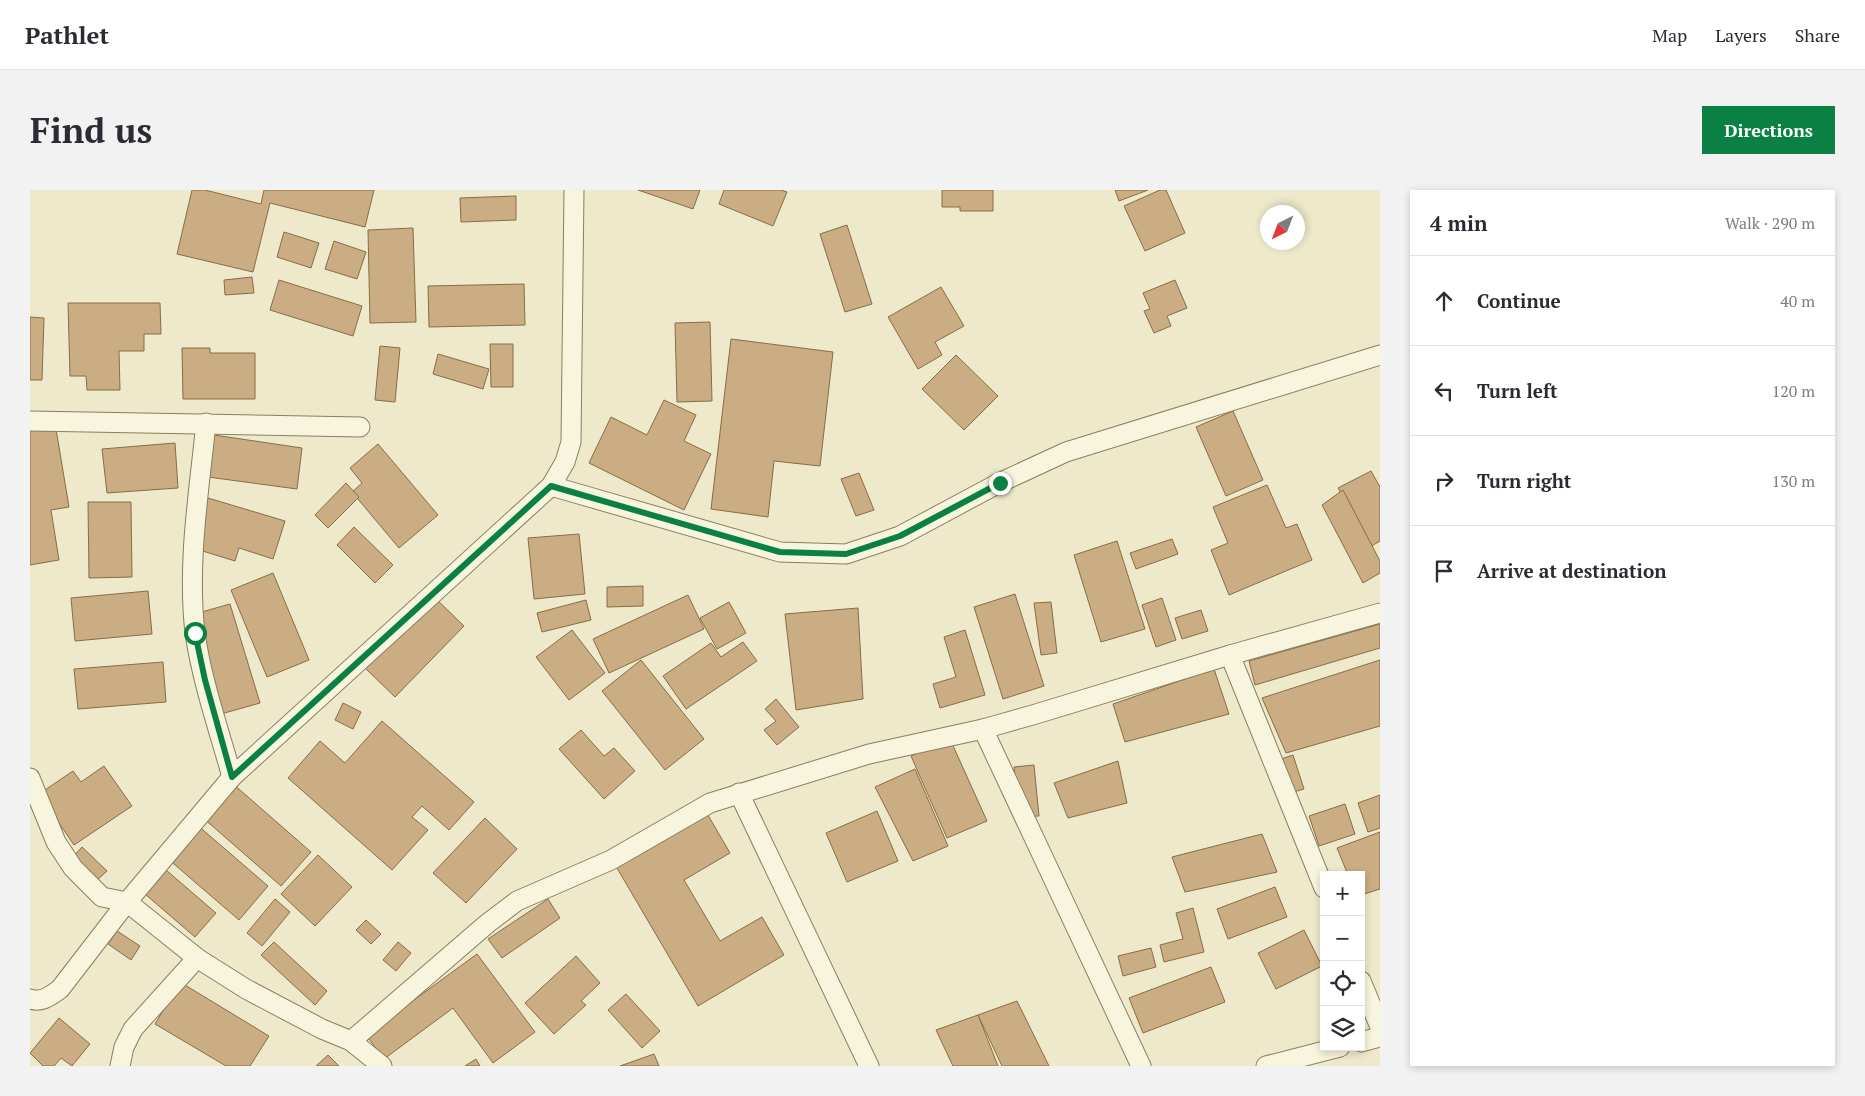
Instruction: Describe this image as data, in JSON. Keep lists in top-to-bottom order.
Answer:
{
  "north": "bottom left",
  "page": {
    "header": "Pathlet",
    "nav": ["Map", "Layers", "Share"],
    "buttons": "Directions",
    "title": "Find us",
    "heading": ["4 min", "Walk · 290 m"],
    "list": [
      ["Continue", "40 m"],
      ["Turn left", "120 m"],
      ["Turn right", "130 m"],
      "Arrive at destination"
    ],
    "map_buttons": ["+", "−"]
  }
}
